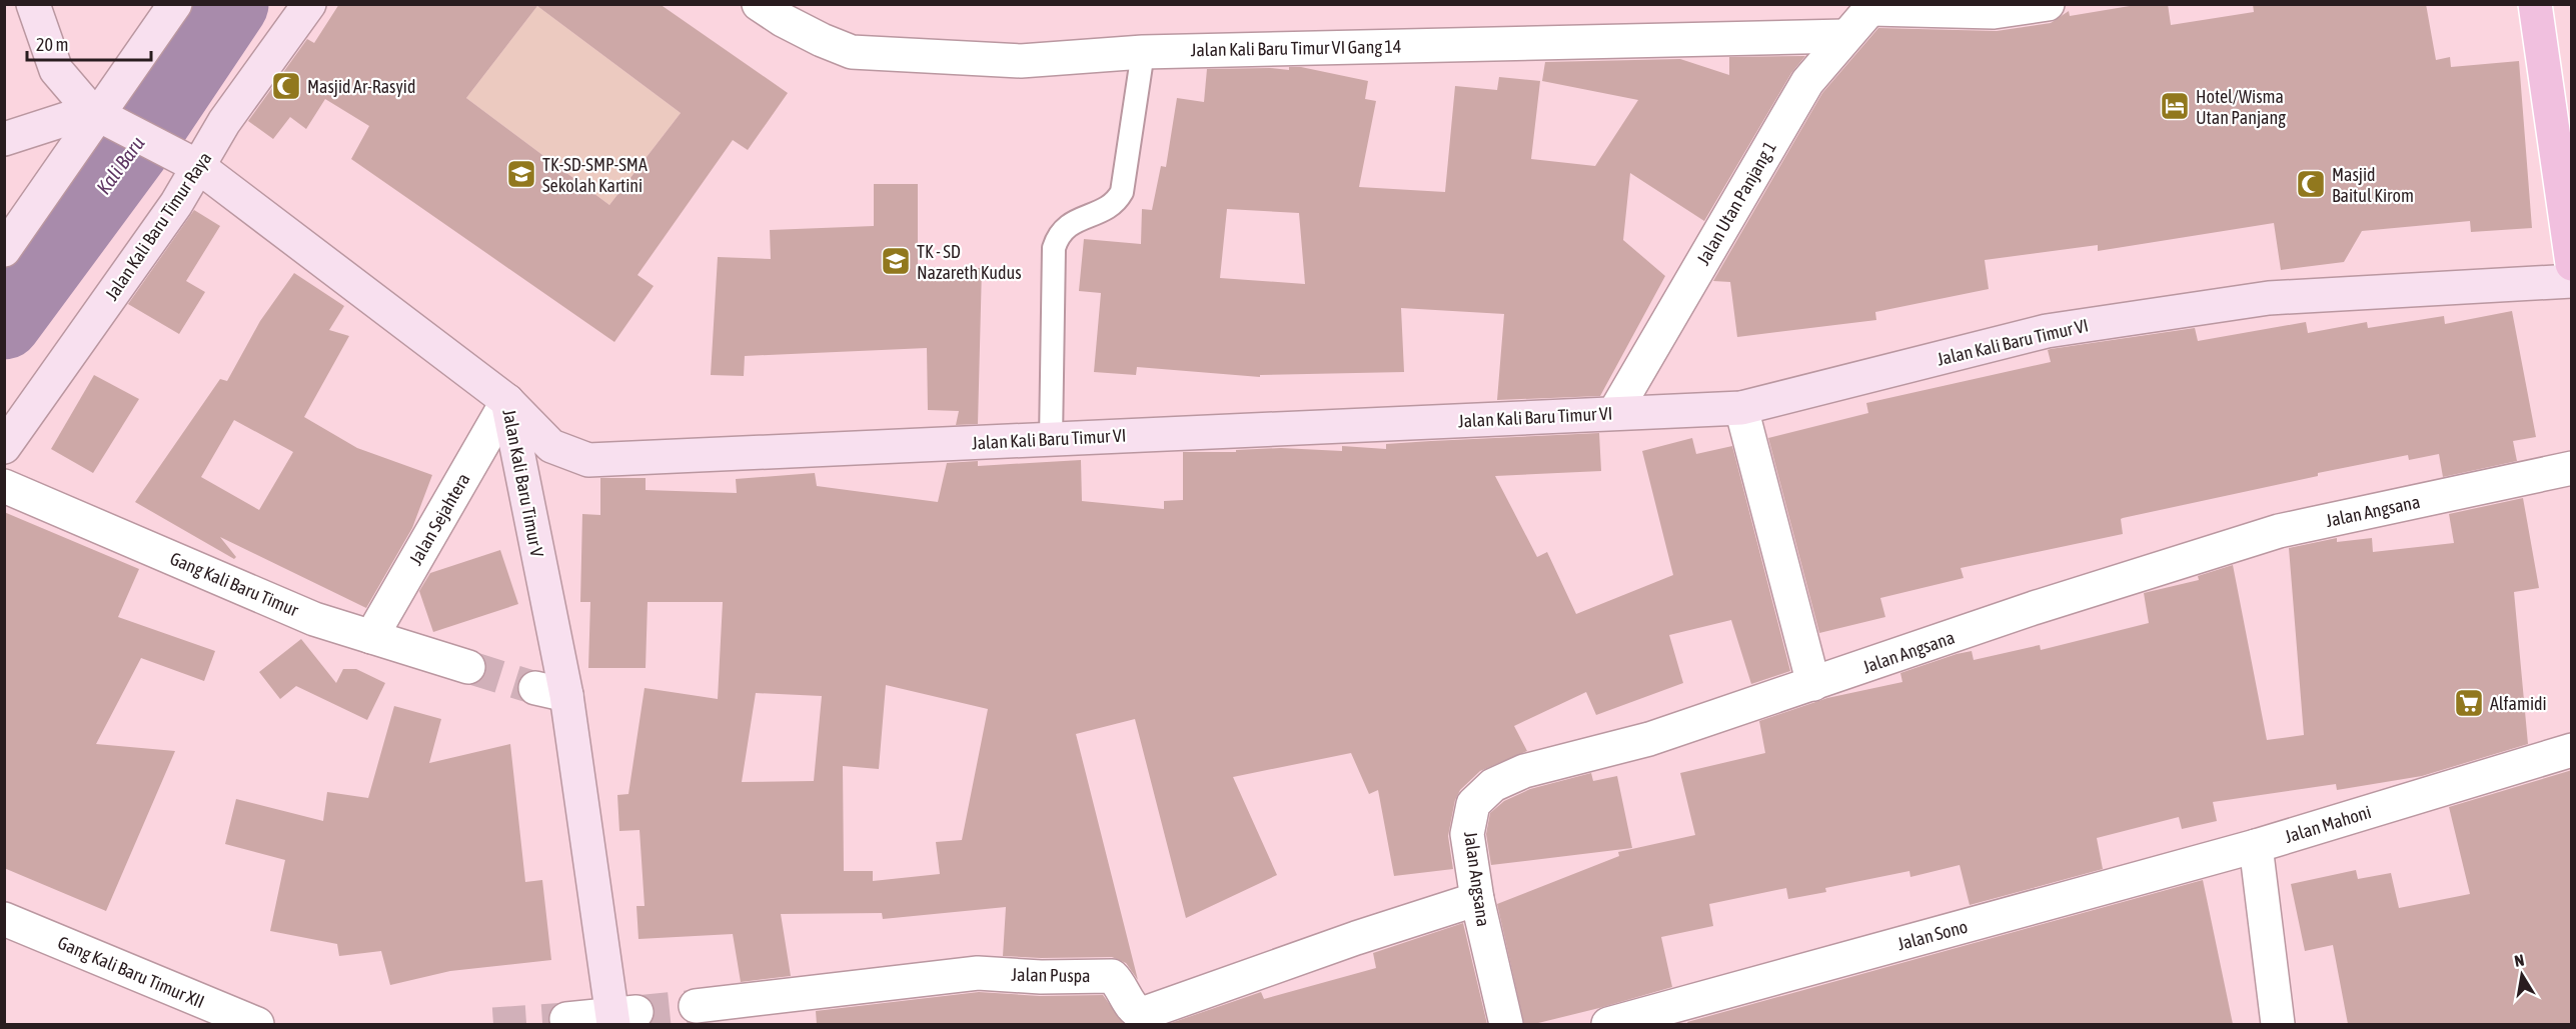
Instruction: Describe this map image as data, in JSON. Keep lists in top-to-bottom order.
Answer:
{
  "streets": {
    "street": [
      "Jalan Kali Baru Timur VI Gang 14",
      "Jalan Utan Panjang 1",
      "Jalan Kali Baru Timur Raya",
      "Jalan Kali Baru Timur VI",
      "Jalan Kali Baru Timur V",
      "Jalan Angsana",
      "Jalan Sejahtera",
      "Gang Kali Baru Timur",
      "Jalan Mahoni",
      "Jalan Sono",
      "Gang Kali Baru Timur XII",
      "Jalan Puspa"
    ]
  },
  "crossings": [
    ["Jalan Kali Baru Timur VI Gang 14", "Jalan Utan Panjang 1"],
    ["Jalan Utan Panjang 1", "Jalan Kali Baru Timur VI"],
    ["Jalan Kali Baru Timur Raya", "Jalan Kali Baru Timur V"],
    ["Jalan Kali Baru Timur VI", "Jalan Kali Baru Timur V"],
    ["Jalan Kali Baru Timur VI", "Jalan Sejahtera"],
    ["Jalan Kali Baru Timur V", "Jalan Sejahtera"],
    ["Jalan Angsana", "Jalan Puspa"],
    ["Jalan Sejahtera", "Gang Kali Baru Timur"],
    ["Jalan Mahoni", "Jalan Sono"]
  ],
  "water": ["Kali Baru"],
  "places": {
    "mosque": ["Masjid Ar-Rasyid", "Masjid Baitul Kirom"],
    "hotel": ["Hotel/Wisma Utan Panjang"],
    "school or university": ["TK-SD-SMP-SMA Sekolah Kartini", "TK - SD Nazareth Kudus"],
    "supermarket": ["Alfamidi"]
  },
  "scale_bar": "20 m",
  "north": "top"
}
